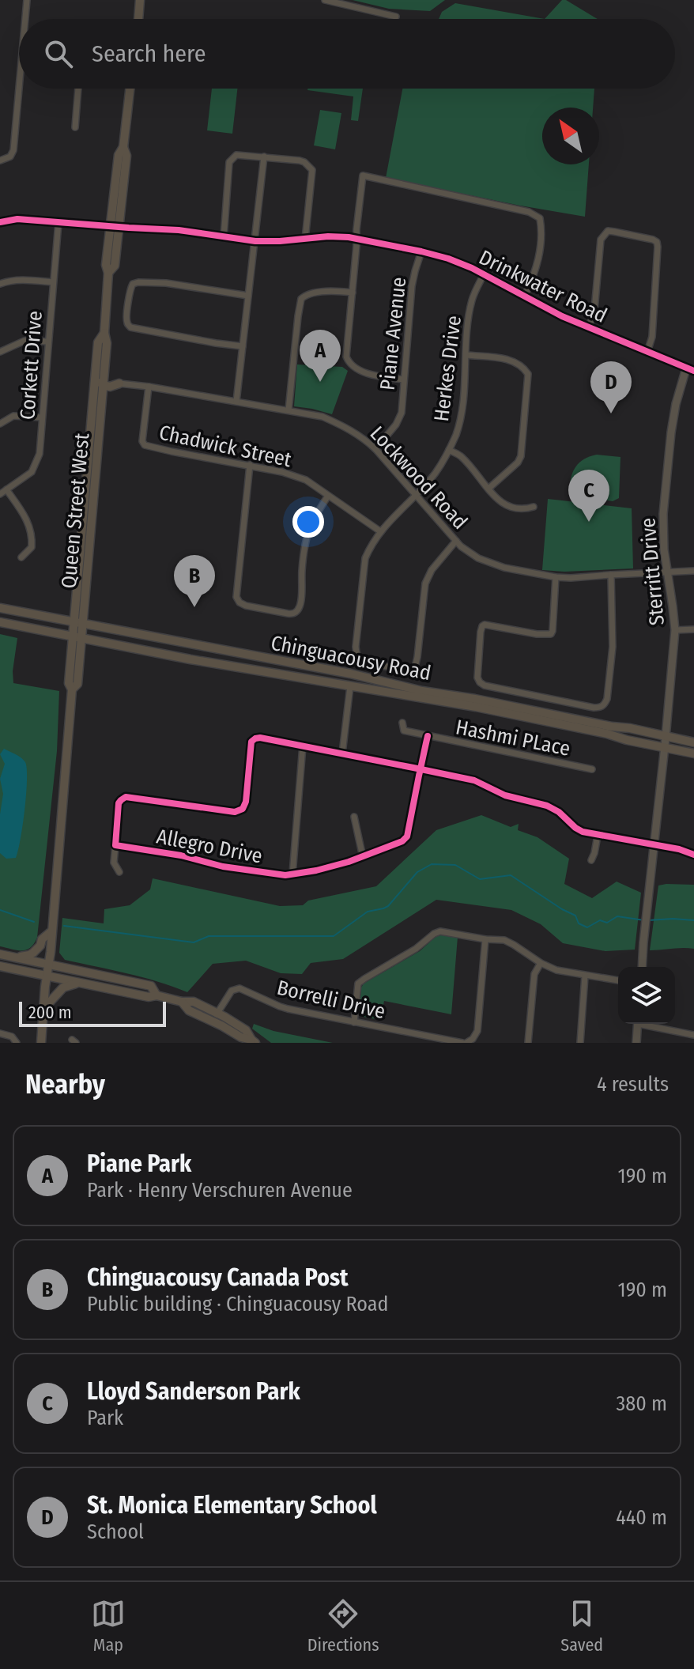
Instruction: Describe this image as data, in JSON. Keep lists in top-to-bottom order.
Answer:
{
  "streets": {
    "main road": ["Queen Street West", "Chinguacousy Road"],
    "street": [
      "Drinkwater Road",
      "Piane Avenue",
      "Corkett Drive",
      "Herkes Drive",
      "Chadwick Street",
      "Lockwood Road",
      "Sterritt Drive",
      "Hashmi PLace",
      "Allegro Drive",
      "Borrelli Drive"
    ]
  },
  "crossings": [
    ["Drinkwater Road", "Piane Avenue"],
    ["Drinkwater Road", "Corkett Drive"],
    ["Drinkwater Road", "Herkes Drive"],
    ["Drinkwater Road", "Queen Street West"],
    ["Drinkwater Road", "Sterritt Drive"],
    ["Piane Avenue", "Lockwood Road"],
    ["Herkes Drive", "Chadwick Street"],
    ["Herkes Drive", "Lockwood Road"],
    ["Chadwick Street", "Lockwood Road"],
    ["Lockwood Road", "Sterritt Drive"],
    ["Queen Street West", "Chinguacousy Road"],
    ["Sterritt Drive", "Chinguacousy Road"],
    ["Sterritt Drive", "Allegro Drive"],
    ["Hashmi PLace", "Allegro Drive"]
  ],
  "scale_bar": "200 m",
  "north": "top left",
  "page": {
    "search": "Search here",
    "pins": [
      "A",
      "D",
      "C",
      "B"
    ],
    "scale": "200 m",
    "heading": ["Nearby", "4 results"],
    "list": [
      {
        "mark": "A",
        "name": "Piane Park",
        "note": "Park · Henry Verschuren Avenue",
        "value": "190 m"
      },
      {
        "mark": "B",
        "name": "Chinguacousy Canada Post",
        "note": "Public building · Chinguacousy Road",
        "value": "190 m"
      },
      {
        "mark": "C",
        "name": "Lloyd Sanderson Park",
        "note": "Park",
        "value": "380 m"
      },
      {
        "mark": "D",
        "name": "St. Monica Elementary School",
        "note": "School",
        "value": "440 m"
      }
    ],
    "nav": ["Map", "Directions", "Saved"]
  }
}
